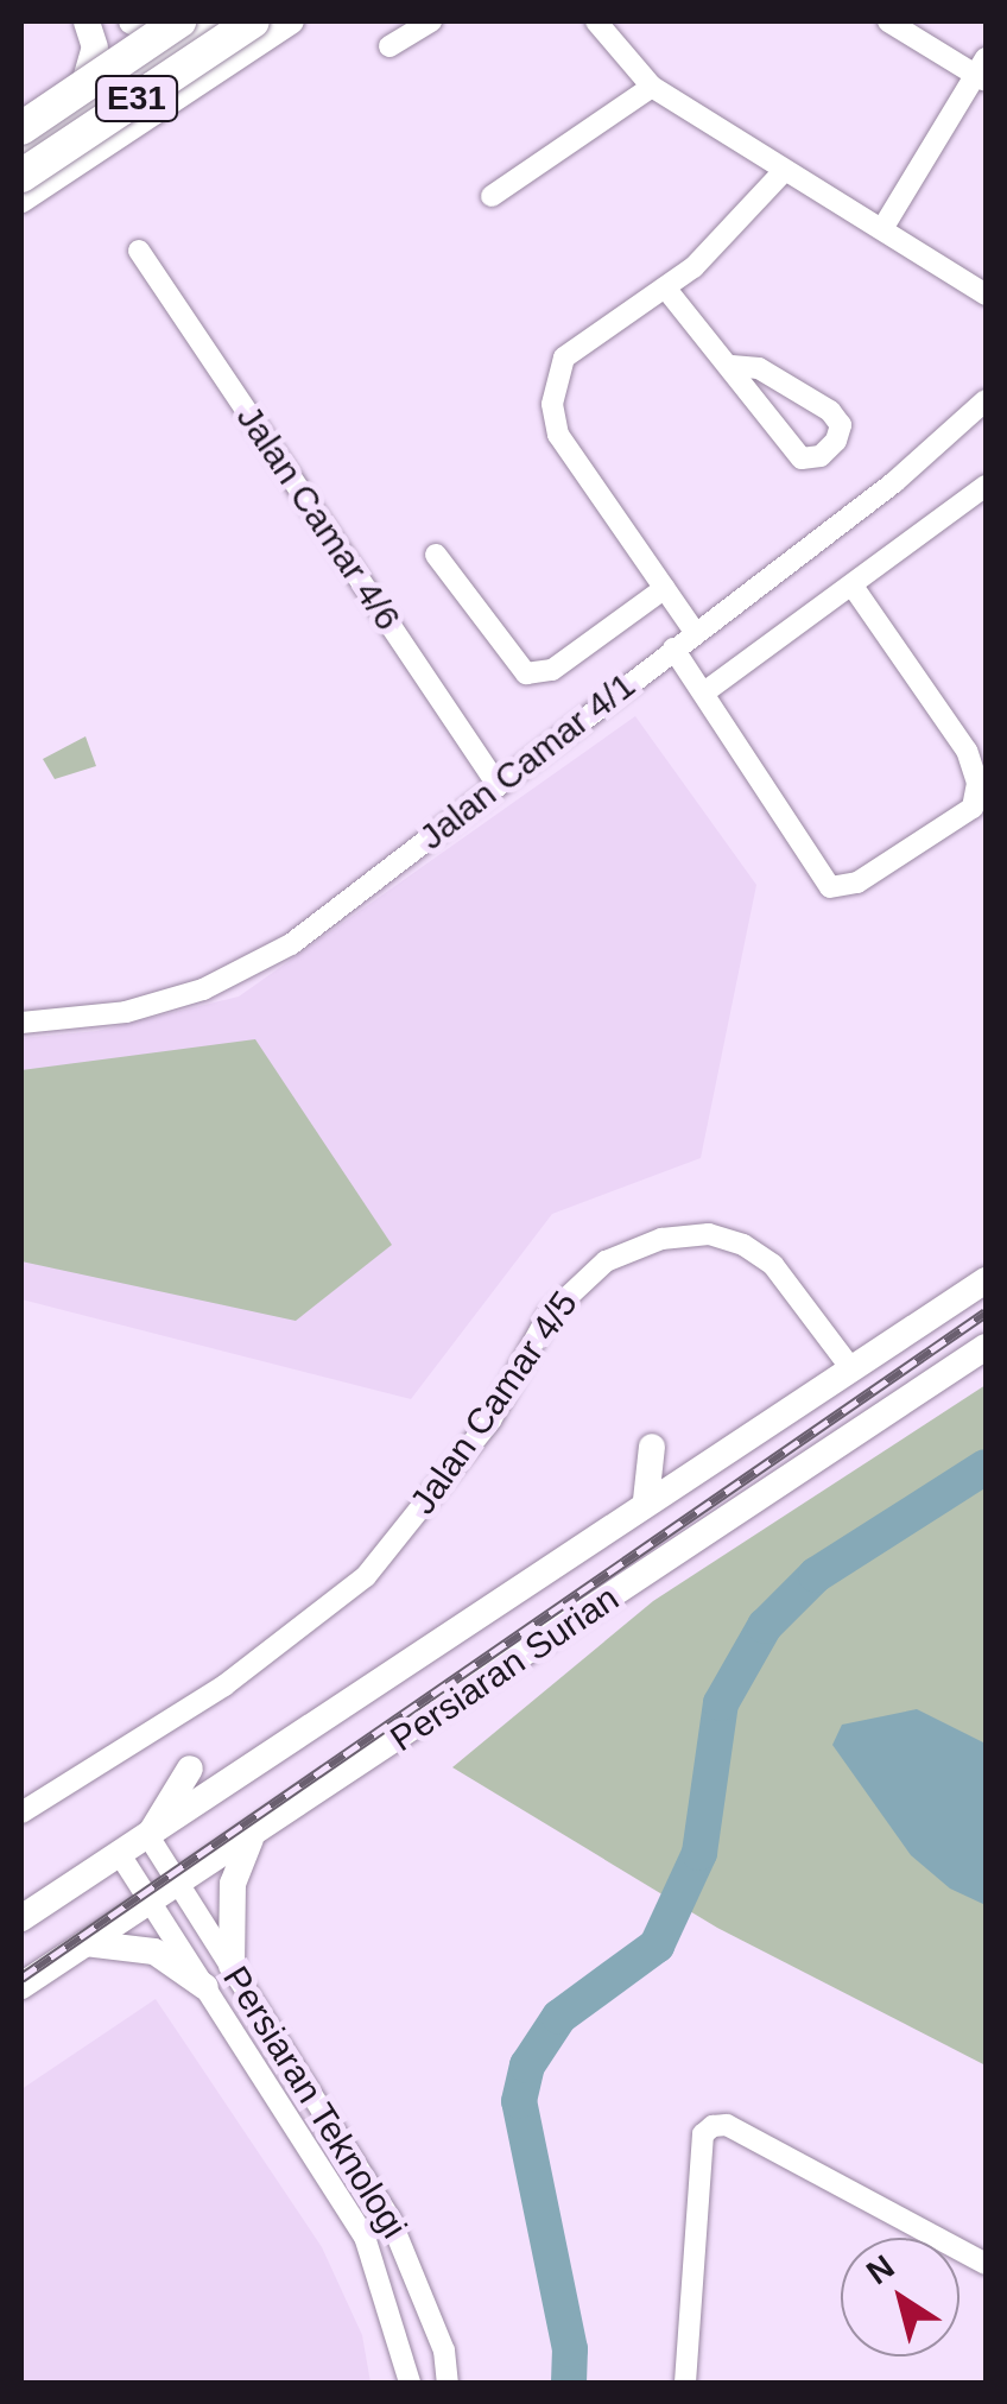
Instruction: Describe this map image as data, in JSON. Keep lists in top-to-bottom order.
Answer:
{
  "streets": {
    "highway": ["E31"],
    "main road": ["Persiaran Surian"],
    "street": [
      "Jalan Camar 4/6",
      "Jalan Camar 4/1",
      "Jalan Camar 4/5",
      "Persiaran Teknologi"
    ]
  },
  "crossings": [
    ["Jalan Camar 4/6", "Jalan Camar 4/1"],
    ["Jalan Camar 4/5", "Persiaran Surian"],
    ["Persiaran Surian", "Persiaran Teknologi"]
  ],
  "north": "top left"
}
